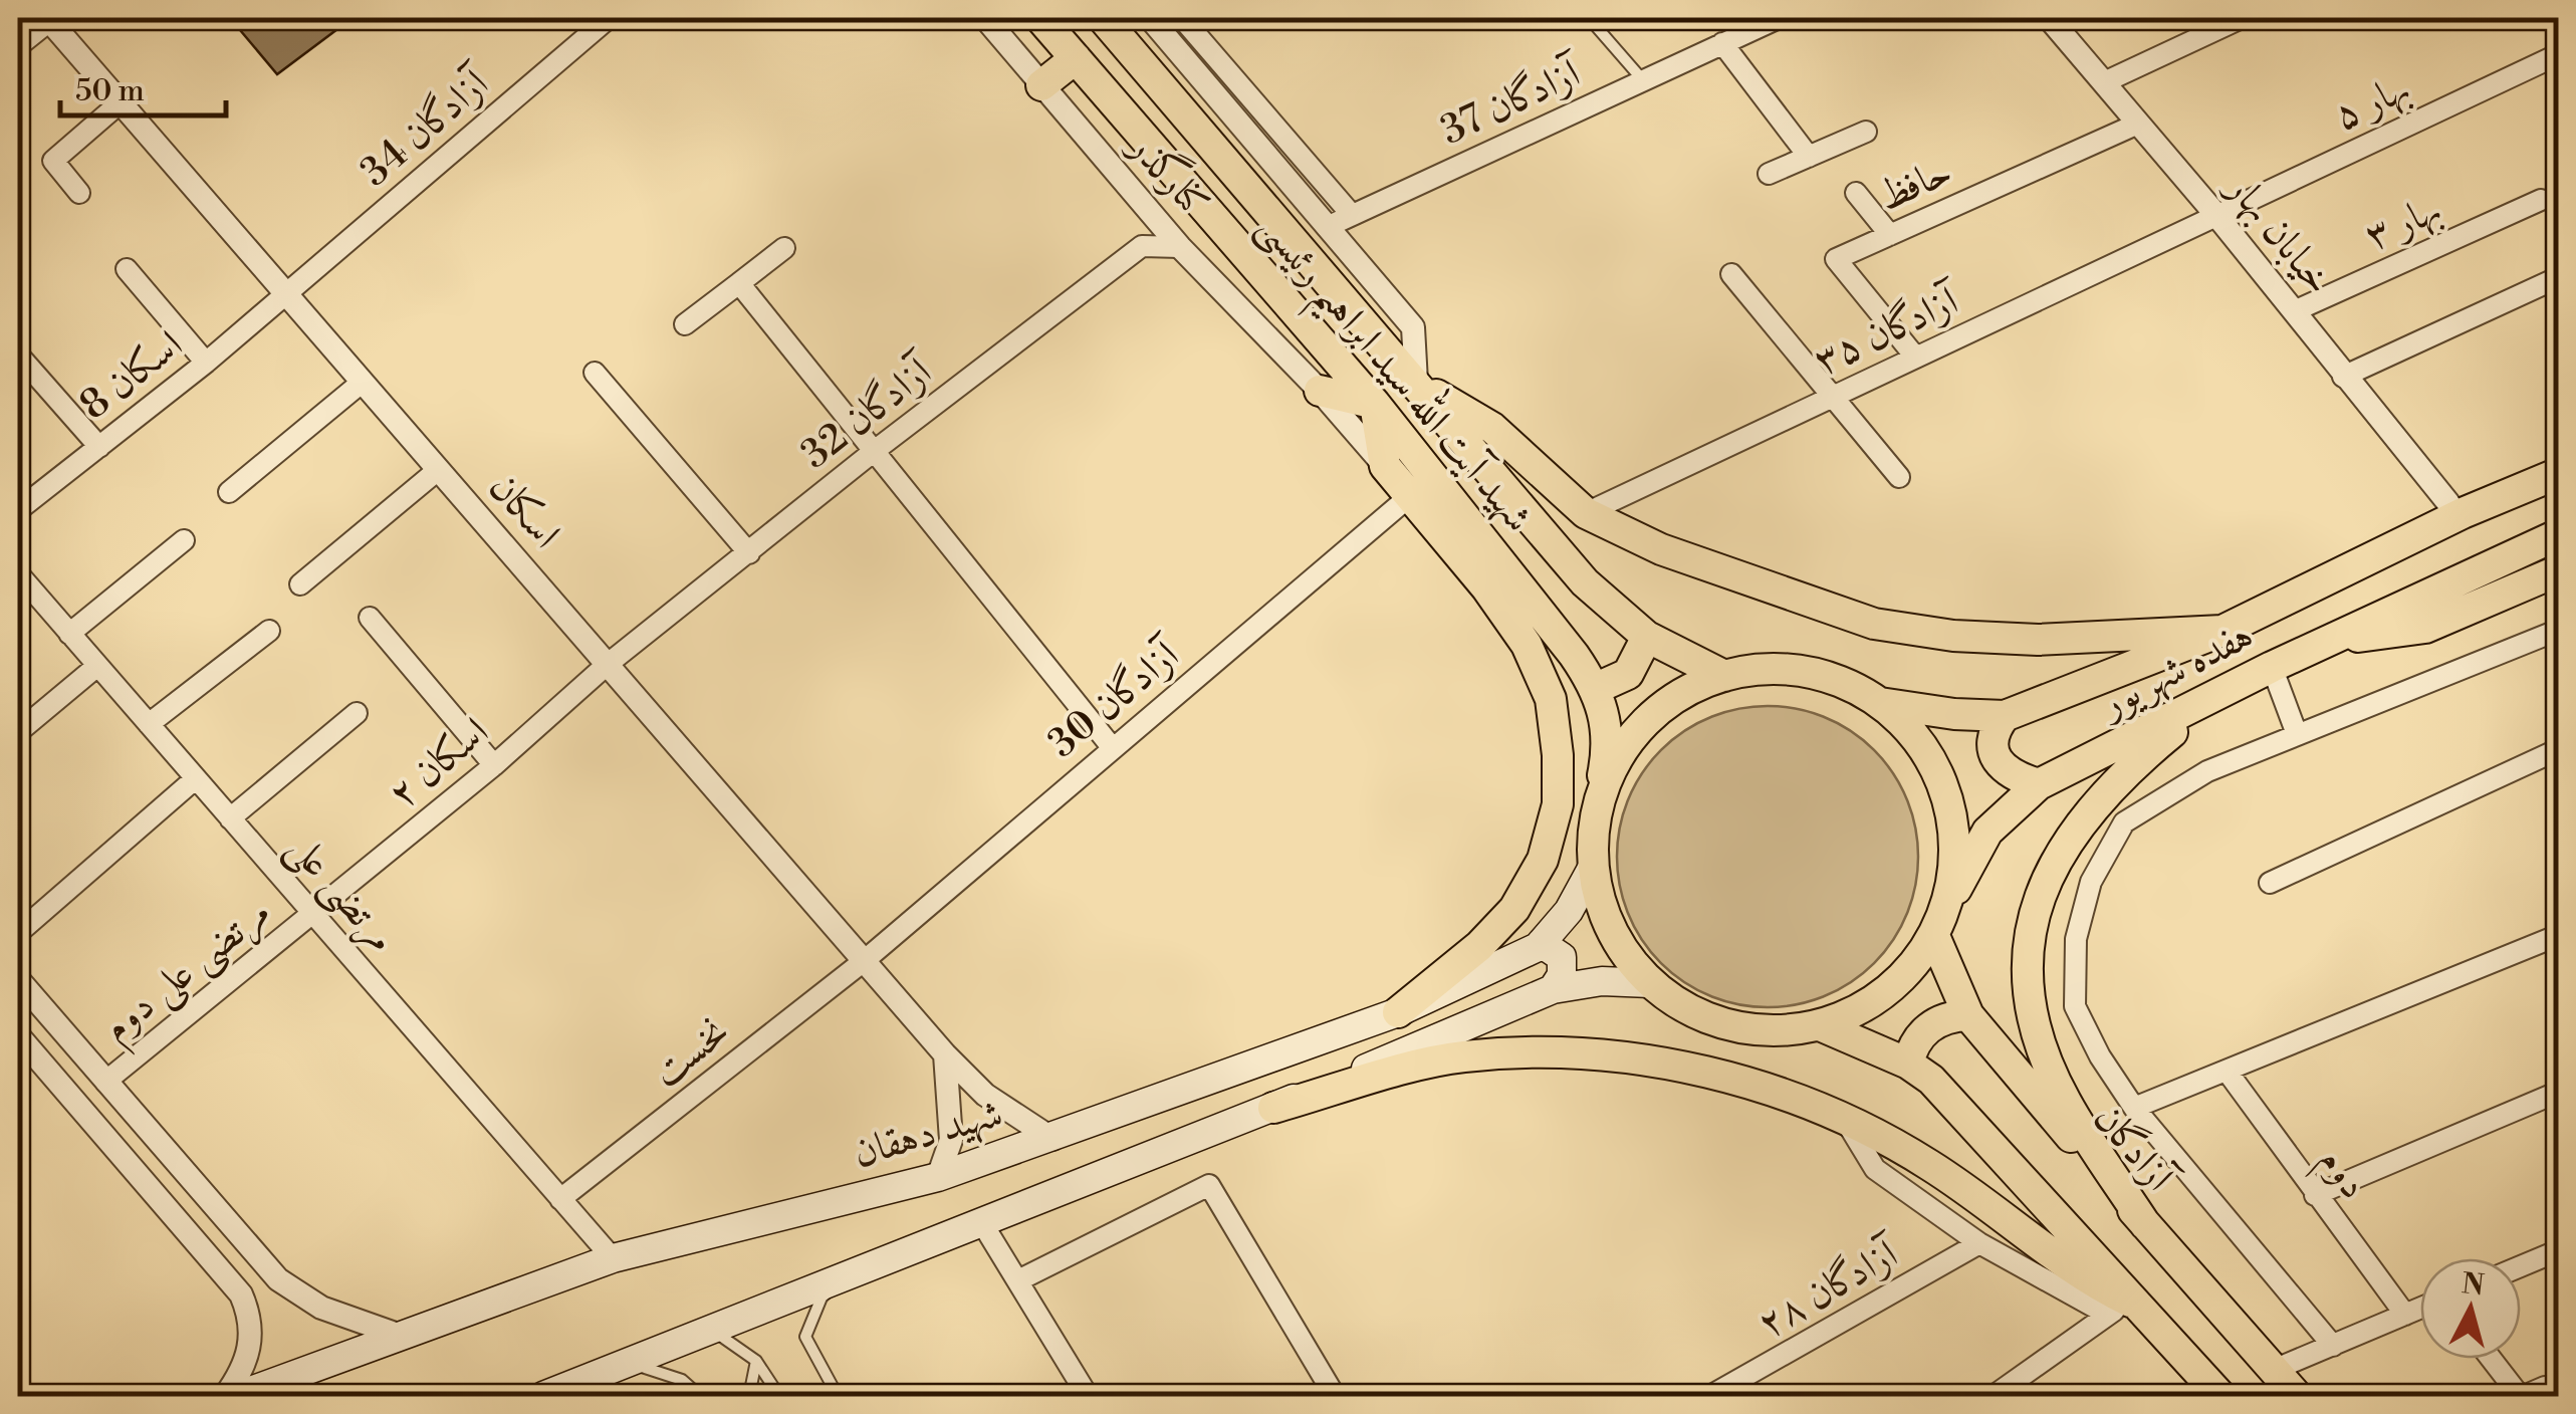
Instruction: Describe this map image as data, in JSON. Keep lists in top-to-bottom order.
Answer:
{
  "streets": {
    "main road": [
      "شهید آیت الله سید ابراهیم رئیسی",
      "هفده شهریور",
      "شهید دهقان",
      "آزادگان"
    ],
    "street": [
      "آزادگان 37",
      "بهار ۵",
      "آزادگان 34",
      "کنارگذر",
      "حافظ",
      "بهار ۳",
      "خیابان بهار",
      "آزادگان ۳۵",
      "اسکان 8",
      "آزادگان 32",
      "اسکان",
      "آزادگان 30",
      "اسکان ۲",
      "مرتضی علی",
      "مرتضی علی دوم",
      "نخست",
      "دوم",
      "۲۸ آزادگان"
    ]
  },
  "crossings": [
    ["بهار ۵", "خیابان بهار"],
    ["بهار ۵", "آزادگان ۳۵"],
    ["آزادگان 34", "اسکان 8"],
    ["آزادگان 34", "اسکان"],
    ["کنارگذر", "آزادگان 32"],
    ["حافظ", "خیابان بهار"],
    ["حافظ", "آزادگان ۳۵"],
    ["بهار ۳", "خیابان بهار"],
    ["خیابان بهار", "آزادگان ۳۵"],
    ["خیابان بهار", "هفده شهریور"],
    ["اسکان 8", "اسکان"],
    ["آزادگان 32", "اسکان"],
    ["آزادگان 32", "اسکان ۲"],
    ["اسکان", "آزادگان 30"],
    ["اسکان", "اسکان ۲"],
    ["اسکان", "نخست"],
    ["اسکان", "شهید دهقان"],
    ["آزادگان 30", "نخست"],
    ["اسکان ۲", "مرتضی علی"],
    ["اسکان ۲", "مرتضی علی دوم"],
    ["مرتضی علی", "مرتضی علی دوم"],
    ["مرتضی علی", "نخست"],
    ["مرتضی علی", "شهید دهقان"]
  ],
  "scale_bar": "50 m",
  "north": "top"
}
